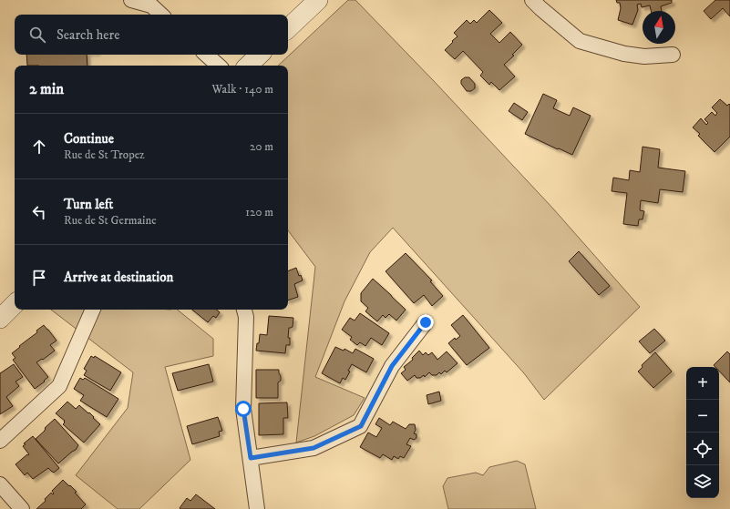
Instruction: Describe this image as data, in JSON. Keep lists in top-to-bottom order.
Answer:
{
  "north": "top",
  "page": {
    "search": "Search here",
    "heading": ["2 min", "Walk · 140 m"],
    "list": [
      ["Continue", "Rue de St Tropez", "20 m"],
      ["Turn left", "Rue de St Germaine", "120 m"],
      "Arrive at destination"
    ],
    "map_buttons": ["+", "−"]
  }
}
